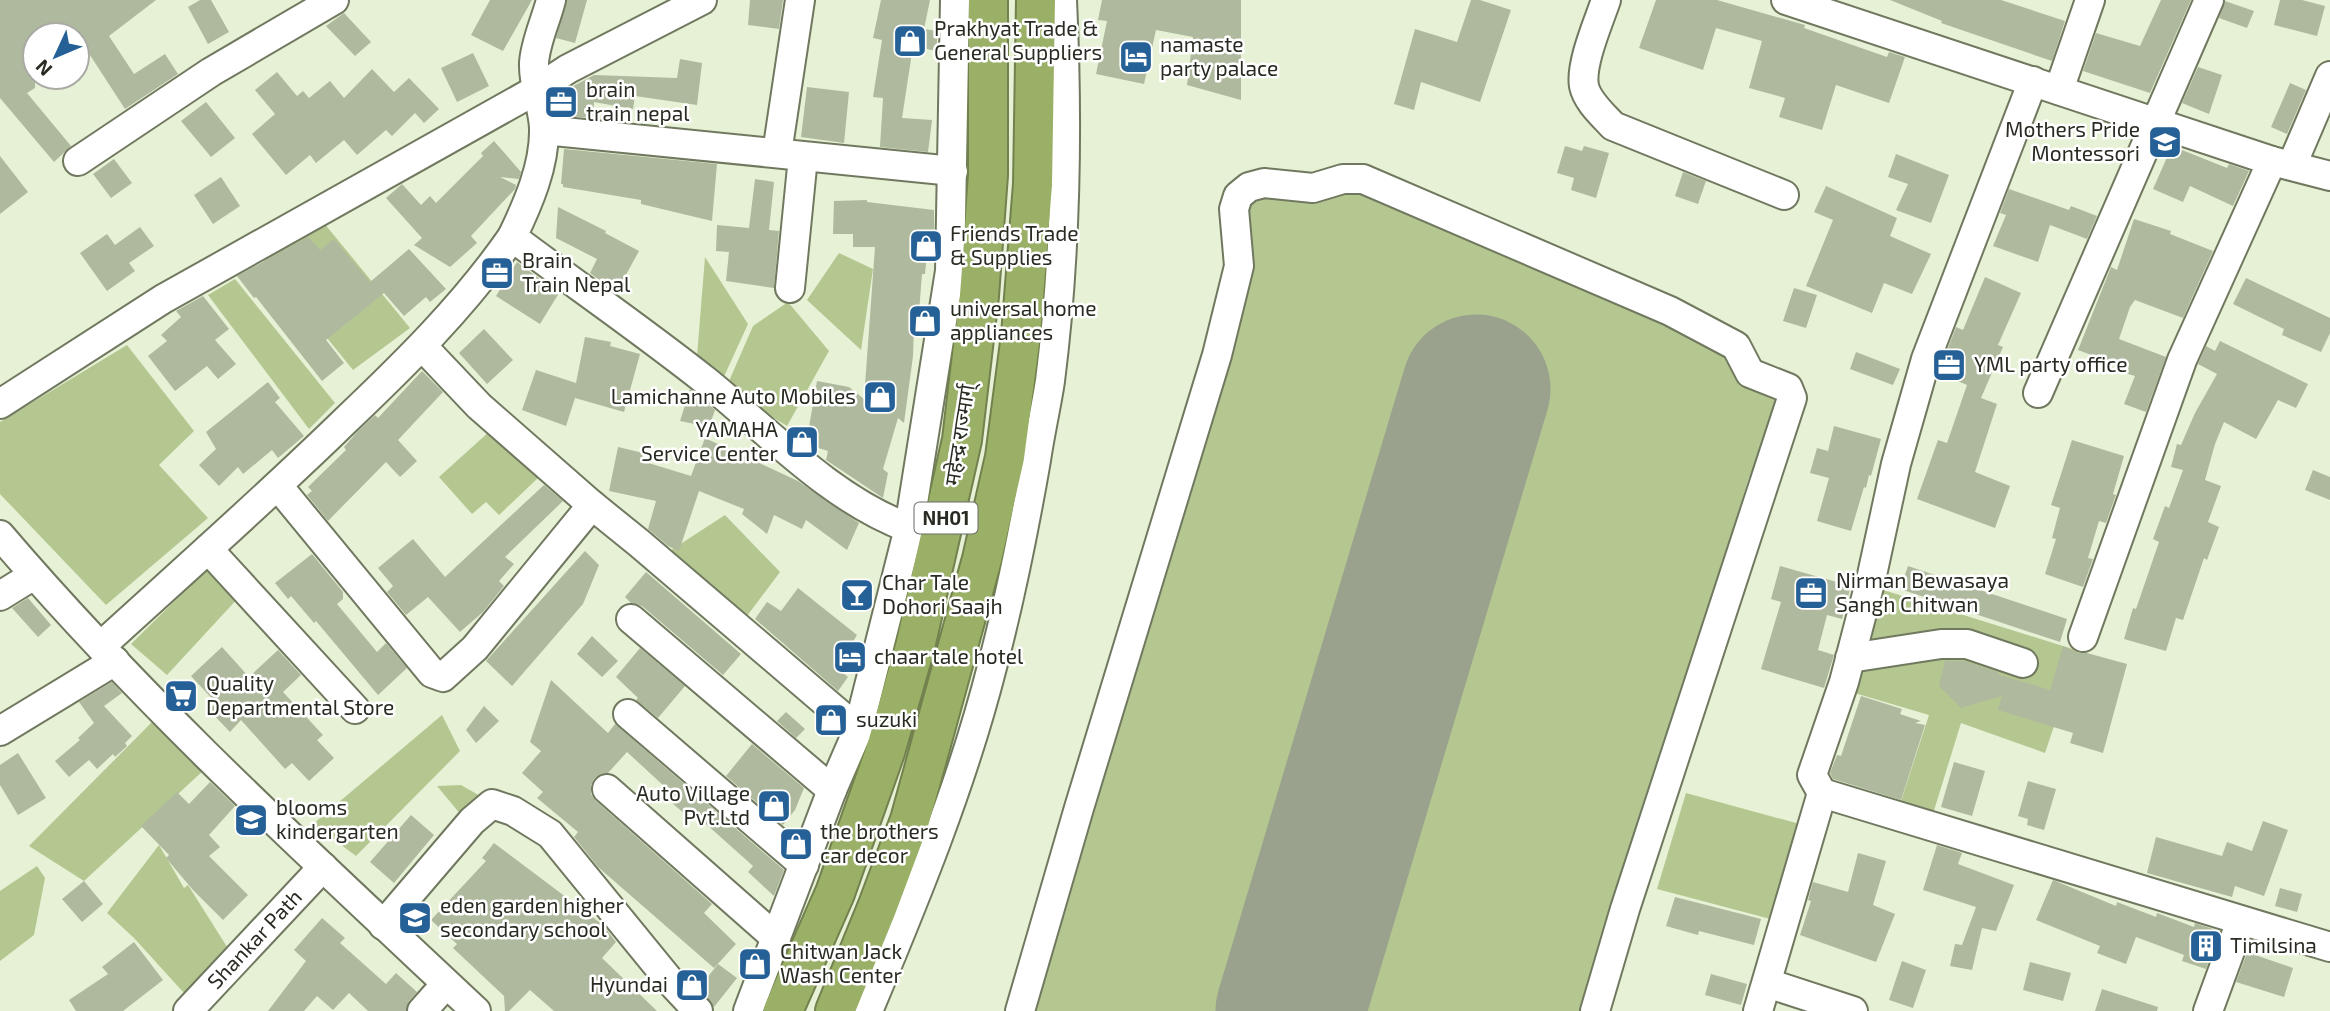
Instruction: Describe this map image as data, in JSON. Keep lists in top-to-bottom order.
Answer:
{
  "streets": {
    "highway": ["महेन्द्र राज्मार्ग्", "NH01"],
    "street": ["Shankar Path"]
  },
  "places": {
    "shop": [
      "Prakhyat Trade & General Suppliers",
      "Friends Trade & Supplies",
      "universal home appliances",
      "Lamichanne Auto Mobiles",
      "YAMAHA Service Center",
      "suzuki",
      "Auto Village Pvt.Ltd",
      "the brothers car decor",
      "Chitwan Jack Wash Center",
      "Hyundai"
    ],
    "hotel": ["namaste party palace", "chaar tale hotel"],
    "office": [
      "brain train nepal",
      "Brain Train Nepal",
      "YML party office",
      "Nirman Bewasaya Sangh Chitwan"
    ],
    "school or university": ["Mothers Pride Montessori", "blooms kindergarten", "eden garden higher secondary school"],
    "bar": ["Char Tale Dohori Saajh"],
    "supermarket": ["Quality Departmental Store"],
    "building": ["Timilsina"]
  },
  "north": "bottom left"
}
